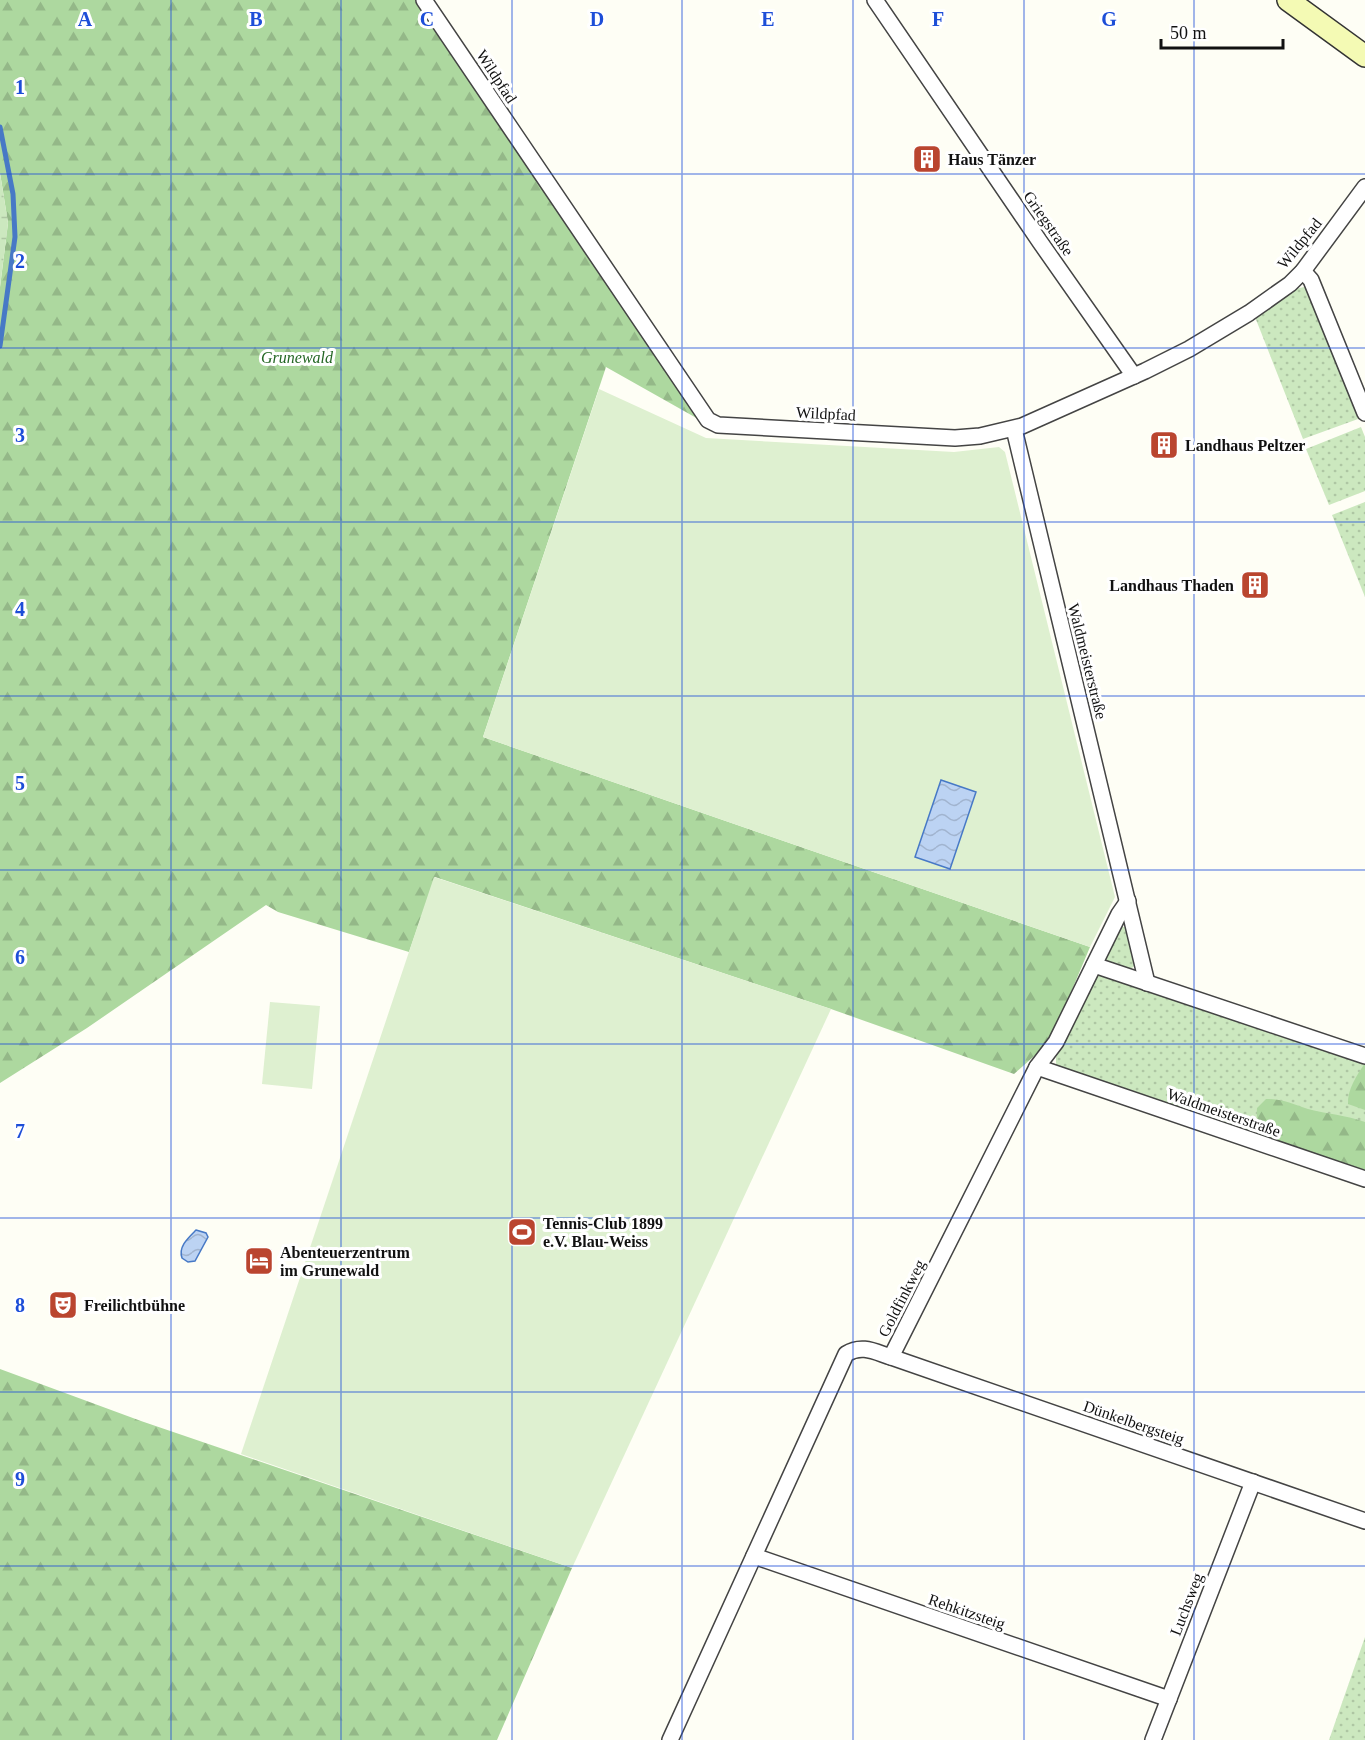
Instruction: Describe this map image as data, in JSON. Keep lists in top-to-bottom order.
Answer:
{
  "streets": {
    "street": [
      "Wildpfad",
      "Griegstraße",
      "Waldmeisterstraße",
      "Goldfinkweg",
      "Dünkelbergsteig",
      "Luchsweg",
      "Rehkitzsteig"
    ]
  },
  "crossings": [
    ["Wildpfad", "Griegstraße"],
    ["Wildpfad", "Waldmeisterstraße"],
    ["Waldmeisterstraße", "Goldfinkweg"],
    ["Goldfinkweg", "Dünkelbergsteig"],
    ["Goldfinkweg", "Rehkitzsteig"],
    ["Dünkelbergsteig", "Luchsweg"],
    ["Luchsweg", "Rehkitzsteig"]
  ],
  "parks": ["Grunewald"],
  "places": {
    "building": ["Haus Tänzer", "Landhaus Peltzer", "Landhaus Thaden"],
    "sports": ["Tennis-Club 1899 e.V. Blau-Weiss"],
    "hotel": ["Abenteuerzentrum im Grunewald"],
    "theatre": ["Freilichtbühne"]
  },
  "scale_bar": "50 m",
  "grid": {
    "columns": [
      "A",
      "B",
      "C",
      "D",
      "E",
      "F",
      "G"
    ],
    "rows": [
      "1",
      "2",
      "3",
      "4",
      "5",
      "6",
      "7",
      "8",
      "9"
    ]
  }
}
